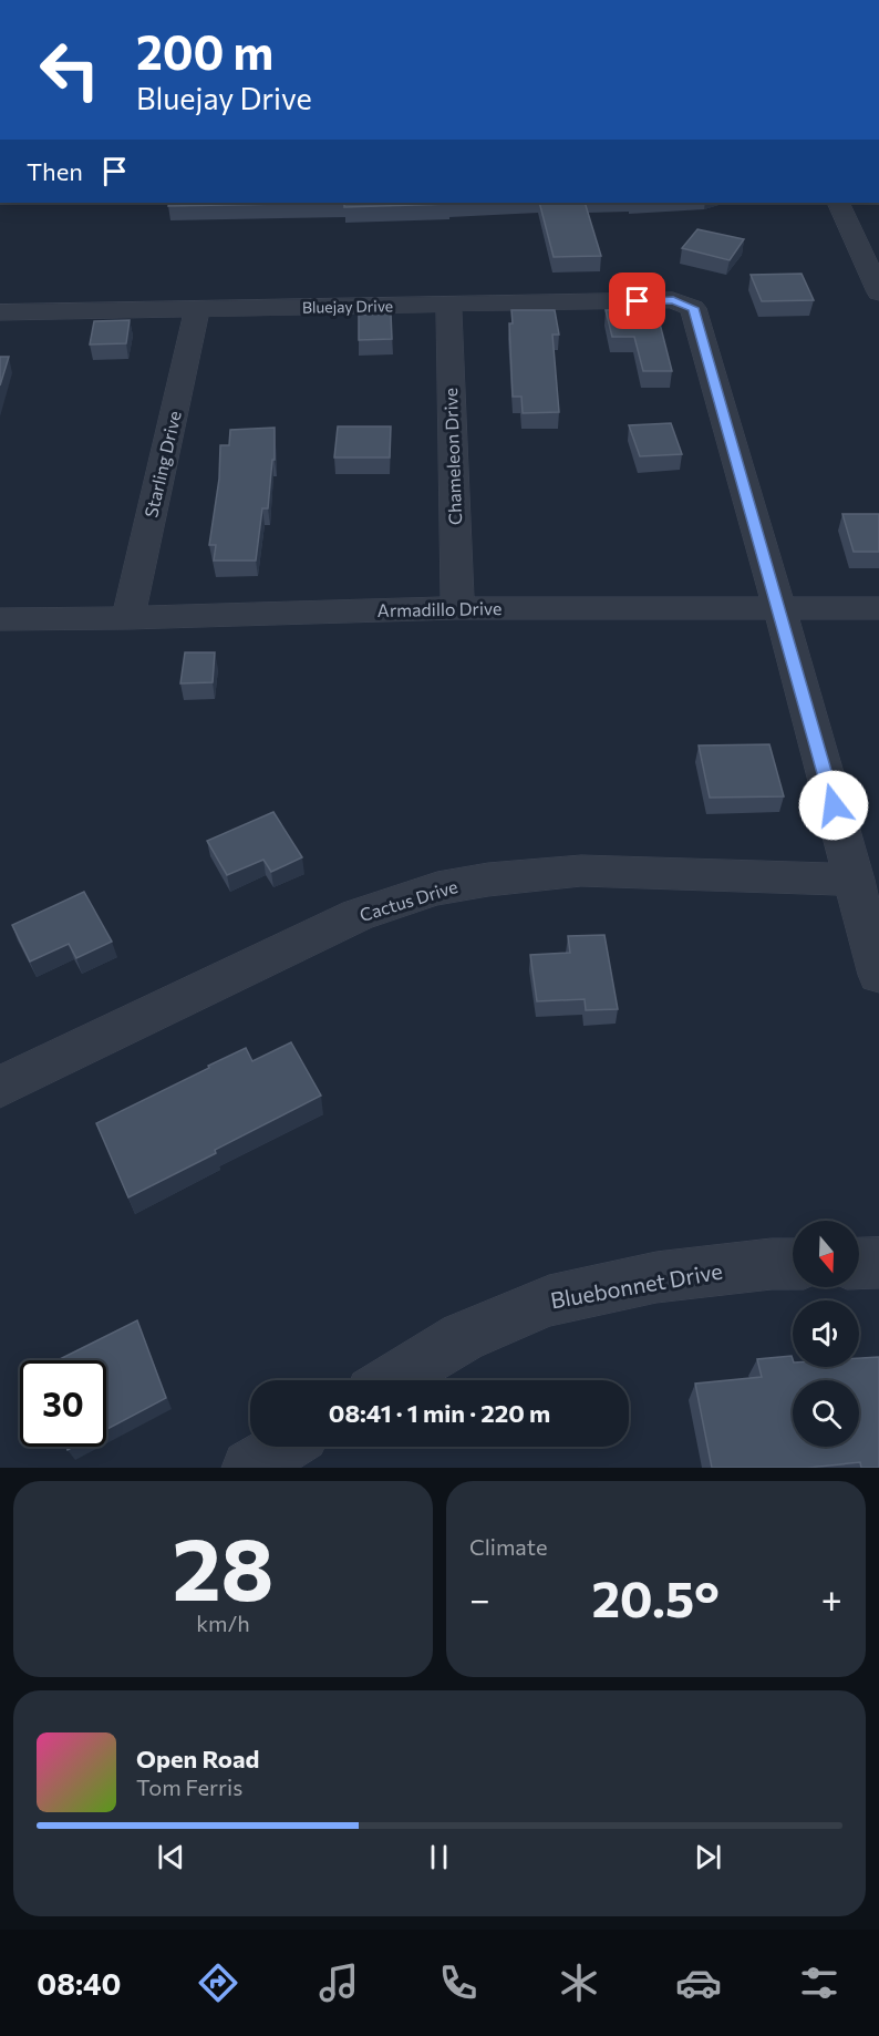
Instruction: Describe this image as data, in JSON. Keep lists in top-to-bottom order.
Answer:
{
  "streets": {
    "street": [
      "Bluejay Drive",
      "Chameleon Drive",
      "Starling Drive",
      "Armadillo Drive",
      "Cactus Drive",
      "Bluebonnet Drive"
    ]
  },
  "crossings": [
    ["Bluejay Drive", "Chameleon Drive"],
    ["Bluejay Drive", "Starling Drive"],
    ["Bluejay Drive", "Armadillo Drive"],
    ["Chameleon Drive", "Armadillo Drive"],
    ["Starling Drive", "Armadillo Drive"]
  ],
  "north": "bottom",
  "page": {
    "turn": ["200 m", "Bluejay Drive"],
    "then": "Then",
    "limit": "30",
    "trip": "08:41 · 1 min · 220 m",
    "tile": [
      ["28", "km/h"],
      "Climate"
    ],
    "heat": ["−", "20.5°", "+"],
    "song": ["Open Road", "Tom Ferris"],
    "tabs": "08:40"
  }
}
